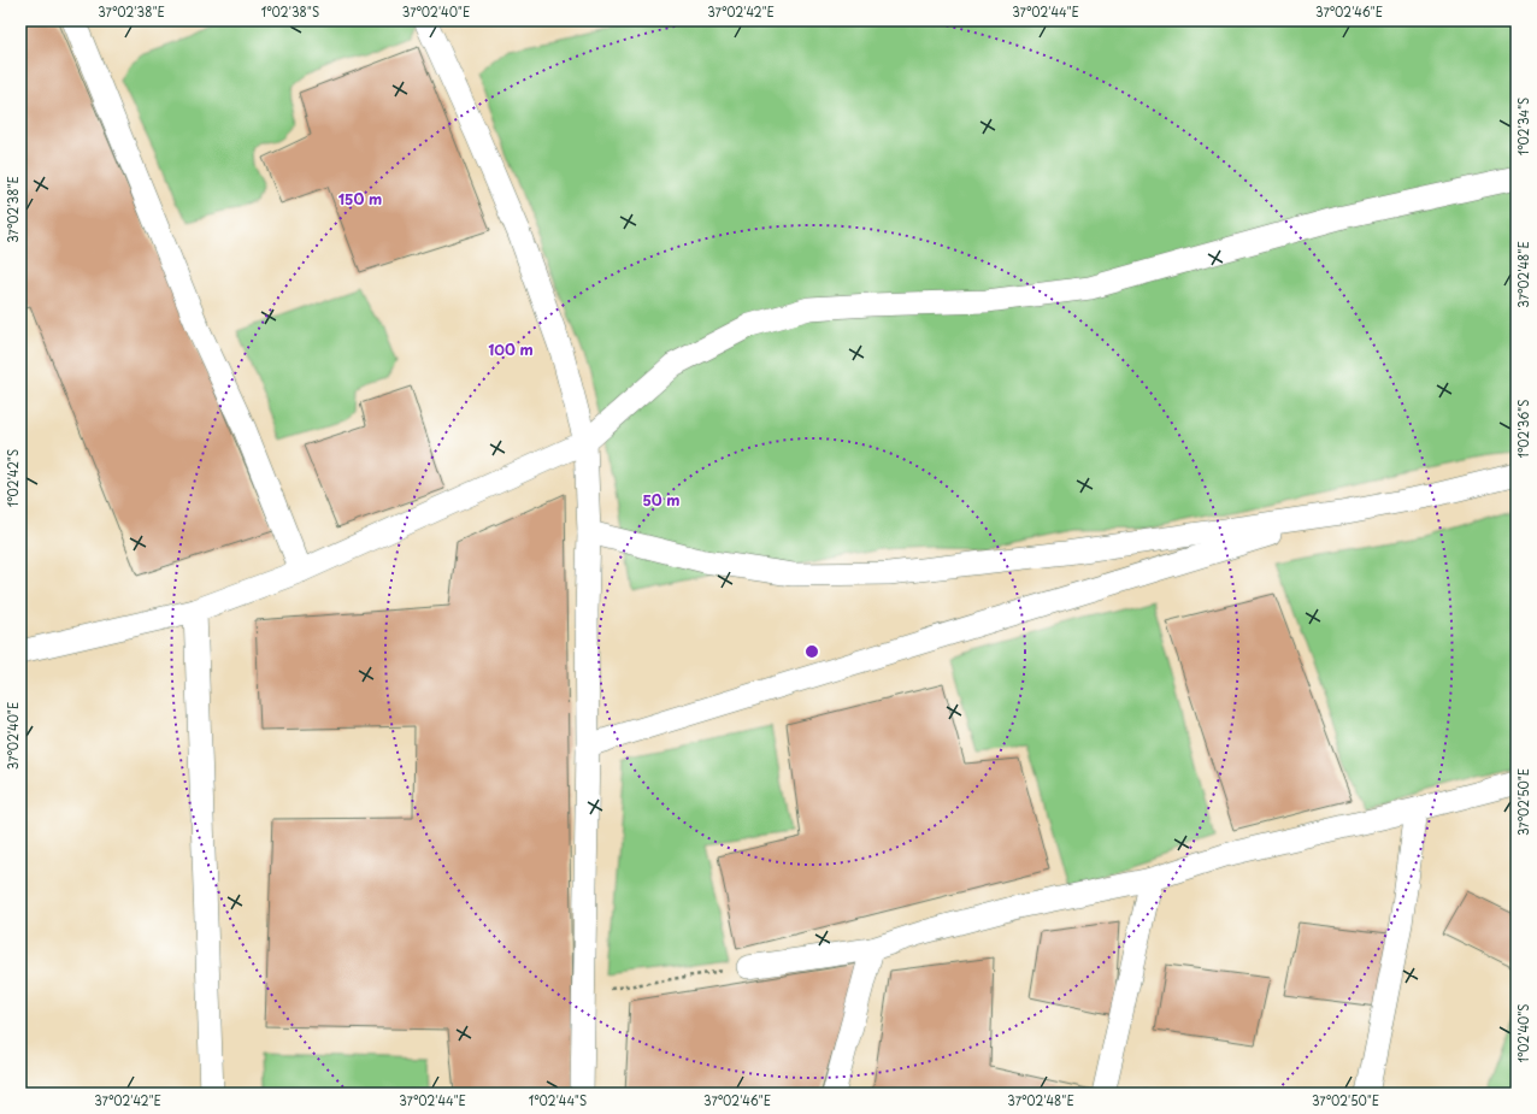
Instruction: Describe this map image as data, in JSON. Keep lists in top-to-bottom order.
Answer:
{
  "coordinates": [
    "37°02'38\"E",
    "1°02'38\"S",
    "37°02'40\"E",
    "37°02'42\"E",
    "37°02'44\"E",
    "37°02'46\"E",
    "1°02'34\"S",
    "37°02'48\"E",
    "1°02'36\"S",
    "1°02'42\"S",
    "37°02'50\"E",
    "1°02'40\"S",
    "1°02'44\"S"
  ],
  "rings": ["150 m", "100 m", "50 m"]
}
